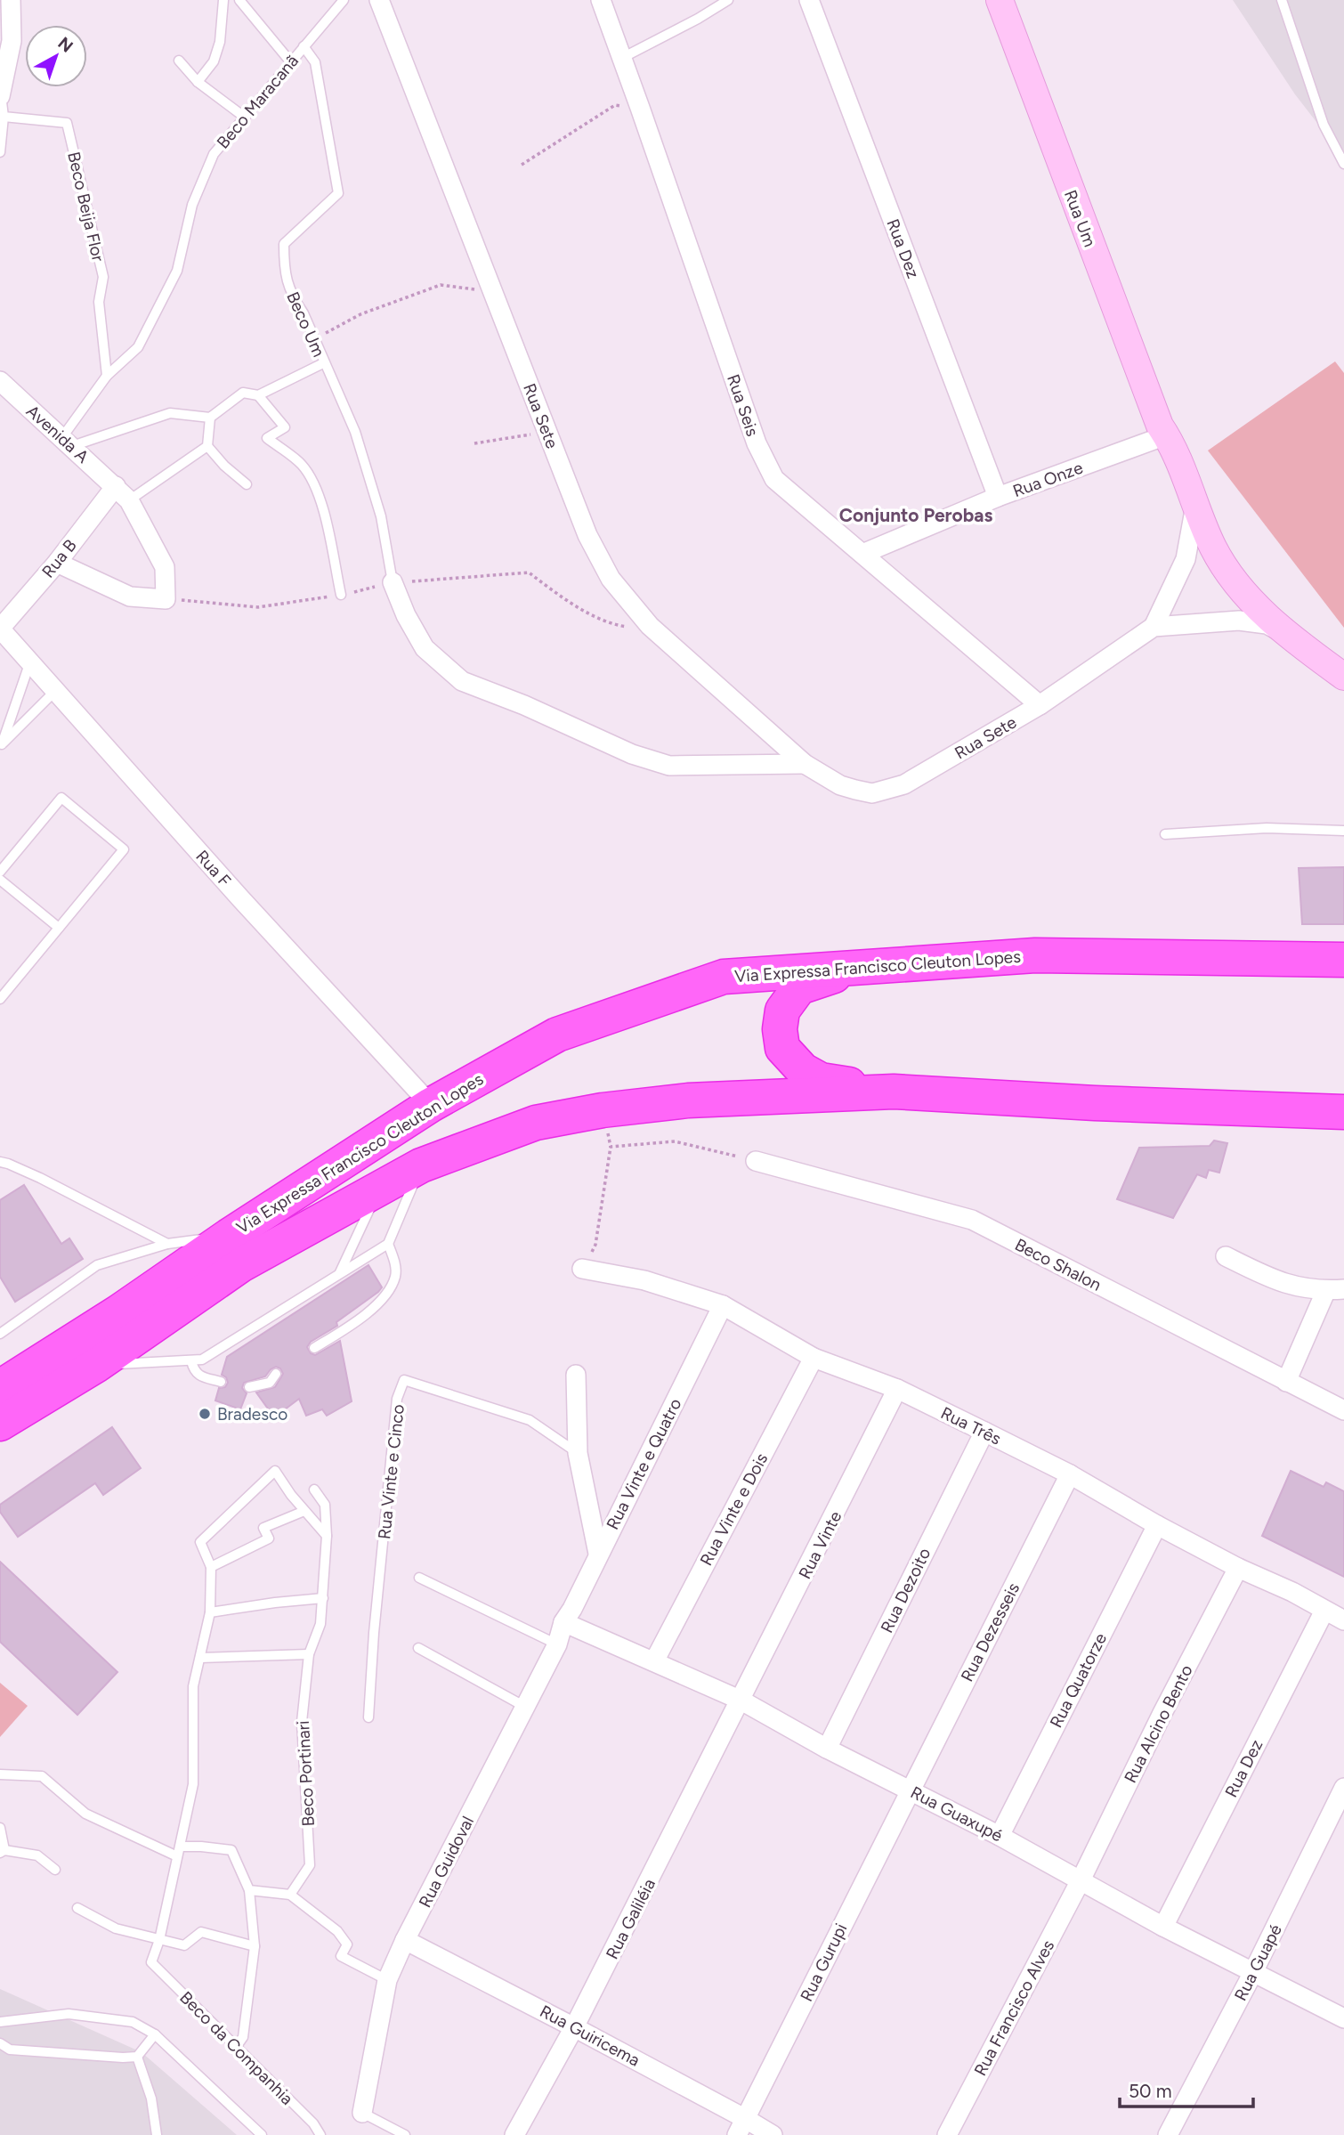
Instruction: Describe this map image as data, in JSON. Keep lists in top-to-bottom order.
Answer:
{
  "streets": {
    "highway": ["Via Expressa Francisco Cleuton Lopes"],
    "street": [
      "Rua Um",
      "Rua Dez",
      "Rua Seis",
      "Rua Sete",
      "Avenida A",
      "Rua Onze",
      "Rua B",
      "Rua F",
      "Beco Shalon",
      "Rua Três",
      "Rua Vinte e Quatro",
      "Rua Vinte e Dois",
      "Rua Vinte",
      "Rua Dezoito",
      "Rua Dezesseis",
      "Rua Quatorze",
      "Rua Alcino Bento",
      "Rua Guaxupé",
      "Rua Guidoval",
      "Rua Galiléia",
      "Rua Gurupi",
      "Rua Guapé",
      "Rua Francisco Alves",
      "Rua Guiricema"
    ],
    "lane": [
      "Beco Maracanã",
      "Beco Beija Flor",
      "Beco Um",
      "Rua Vinte e Cinco",
      "Beco Portinari",
      "Beco da Companhia"
    ]
  },
  "crossings": [
    ["Beco Maracanã", "Beco Beija Flor"],
    ["Beco Maracanã", "Beco Um"],
    ["Beco Maracanã", "Avenida A"],
    ["Rua Um", "Rua Onze"],
    ["Rua Dez", "Rua Onze"],
    ["Rua Dez", "Rua Três"],
    ["Rua Dez", "Rua Guaxupé"],
    ["Rua Seis", "Rua Sete"],
    ["Rua Seis", "Rua Onze"],
    ["Avenida A", "Rua B"],
    ["Rua B", "Rua F"],
    ["Rua F", "Via Expressa Francisco Cleuton Lopes"],
    ["Rua Três", "Rua Vinte e Quatro"],
    ["Rua Três", "Rua Vinte e Dois"],
    ["Rua Três", "Rua Vinte"],
    ["Rua Três", "Rua Dezoito"],
    ["Rua Três", "Rua Dezesseis"],
    ["Rua Três", "Rua Quatorze"],
    ["Rua Três", "Rua Alcino Bento"],
    ["Rua Vinte e Quatro", "Rua Guaxupé"],
    ["Rua Vinte e Quatro", "Rua Guidoval"],
    ["Rua Vinte e Dois", "Rua Guaxupé"],
    ["Rua Vinte", "Rua Guaxupé"],
    ["Rua Vinte", "Rua Galiléia"],
    ["Rua Dezoito", "Rua Guaxupé"],
    ["Rua Dezesseis", "Rua Guaxupé"],
    ["Rua Dezesseis", "Rua Gurupi"],
    ["Rua Quatorze", "Rua Guaxupé"],
    ["Rua Alcino Bento", "Rua Guaxupé"],
    ["Rua Alcino Bento", "Rua Francisco Alves"],
    ["Rua Guaxupé", "Rua Guidoval"],
    ["Rua Guaxupé", "Rua Galiléia"],
    ["Rua Guaxupé", "Rua Gurupi"],
    ["Rua Guaxupé", "Rua Guapé"],
    ["Rua Guaxupé", "Rua Francisco Alves"],
    ["Rua Guidoval", "Rua Guiricema"],
    ["Rua Galiléia", "Rua Guiricema"],
    ["Rua Gurupi", "Rua Guiricema"]
  ],
  "districts": ["Conjunto Perobas"],
  "places": ["Bradesco"],
  "scale_bar": "50 m",
  "north": "top right"
}
